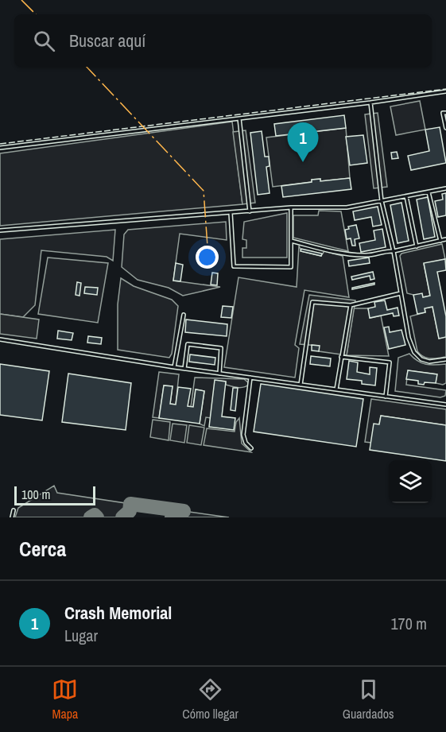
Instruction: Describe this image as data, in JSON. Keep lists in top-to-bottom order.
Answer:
{
  "scale_bar": "100 m",
  "page": {
    "search": "Buscar aquí",
    "pins": "1",
    "scale": "100 m",
    "heading": "Cerca",
    "list": [
      {
        "mark": "1",
        "name": "Crash Memorial",
        "note": "Lugar",
        "value": "170 m"
      }
    ],
    "nav": ["Mapa", "Cómo llegar", "Guardados"]
  }
}
